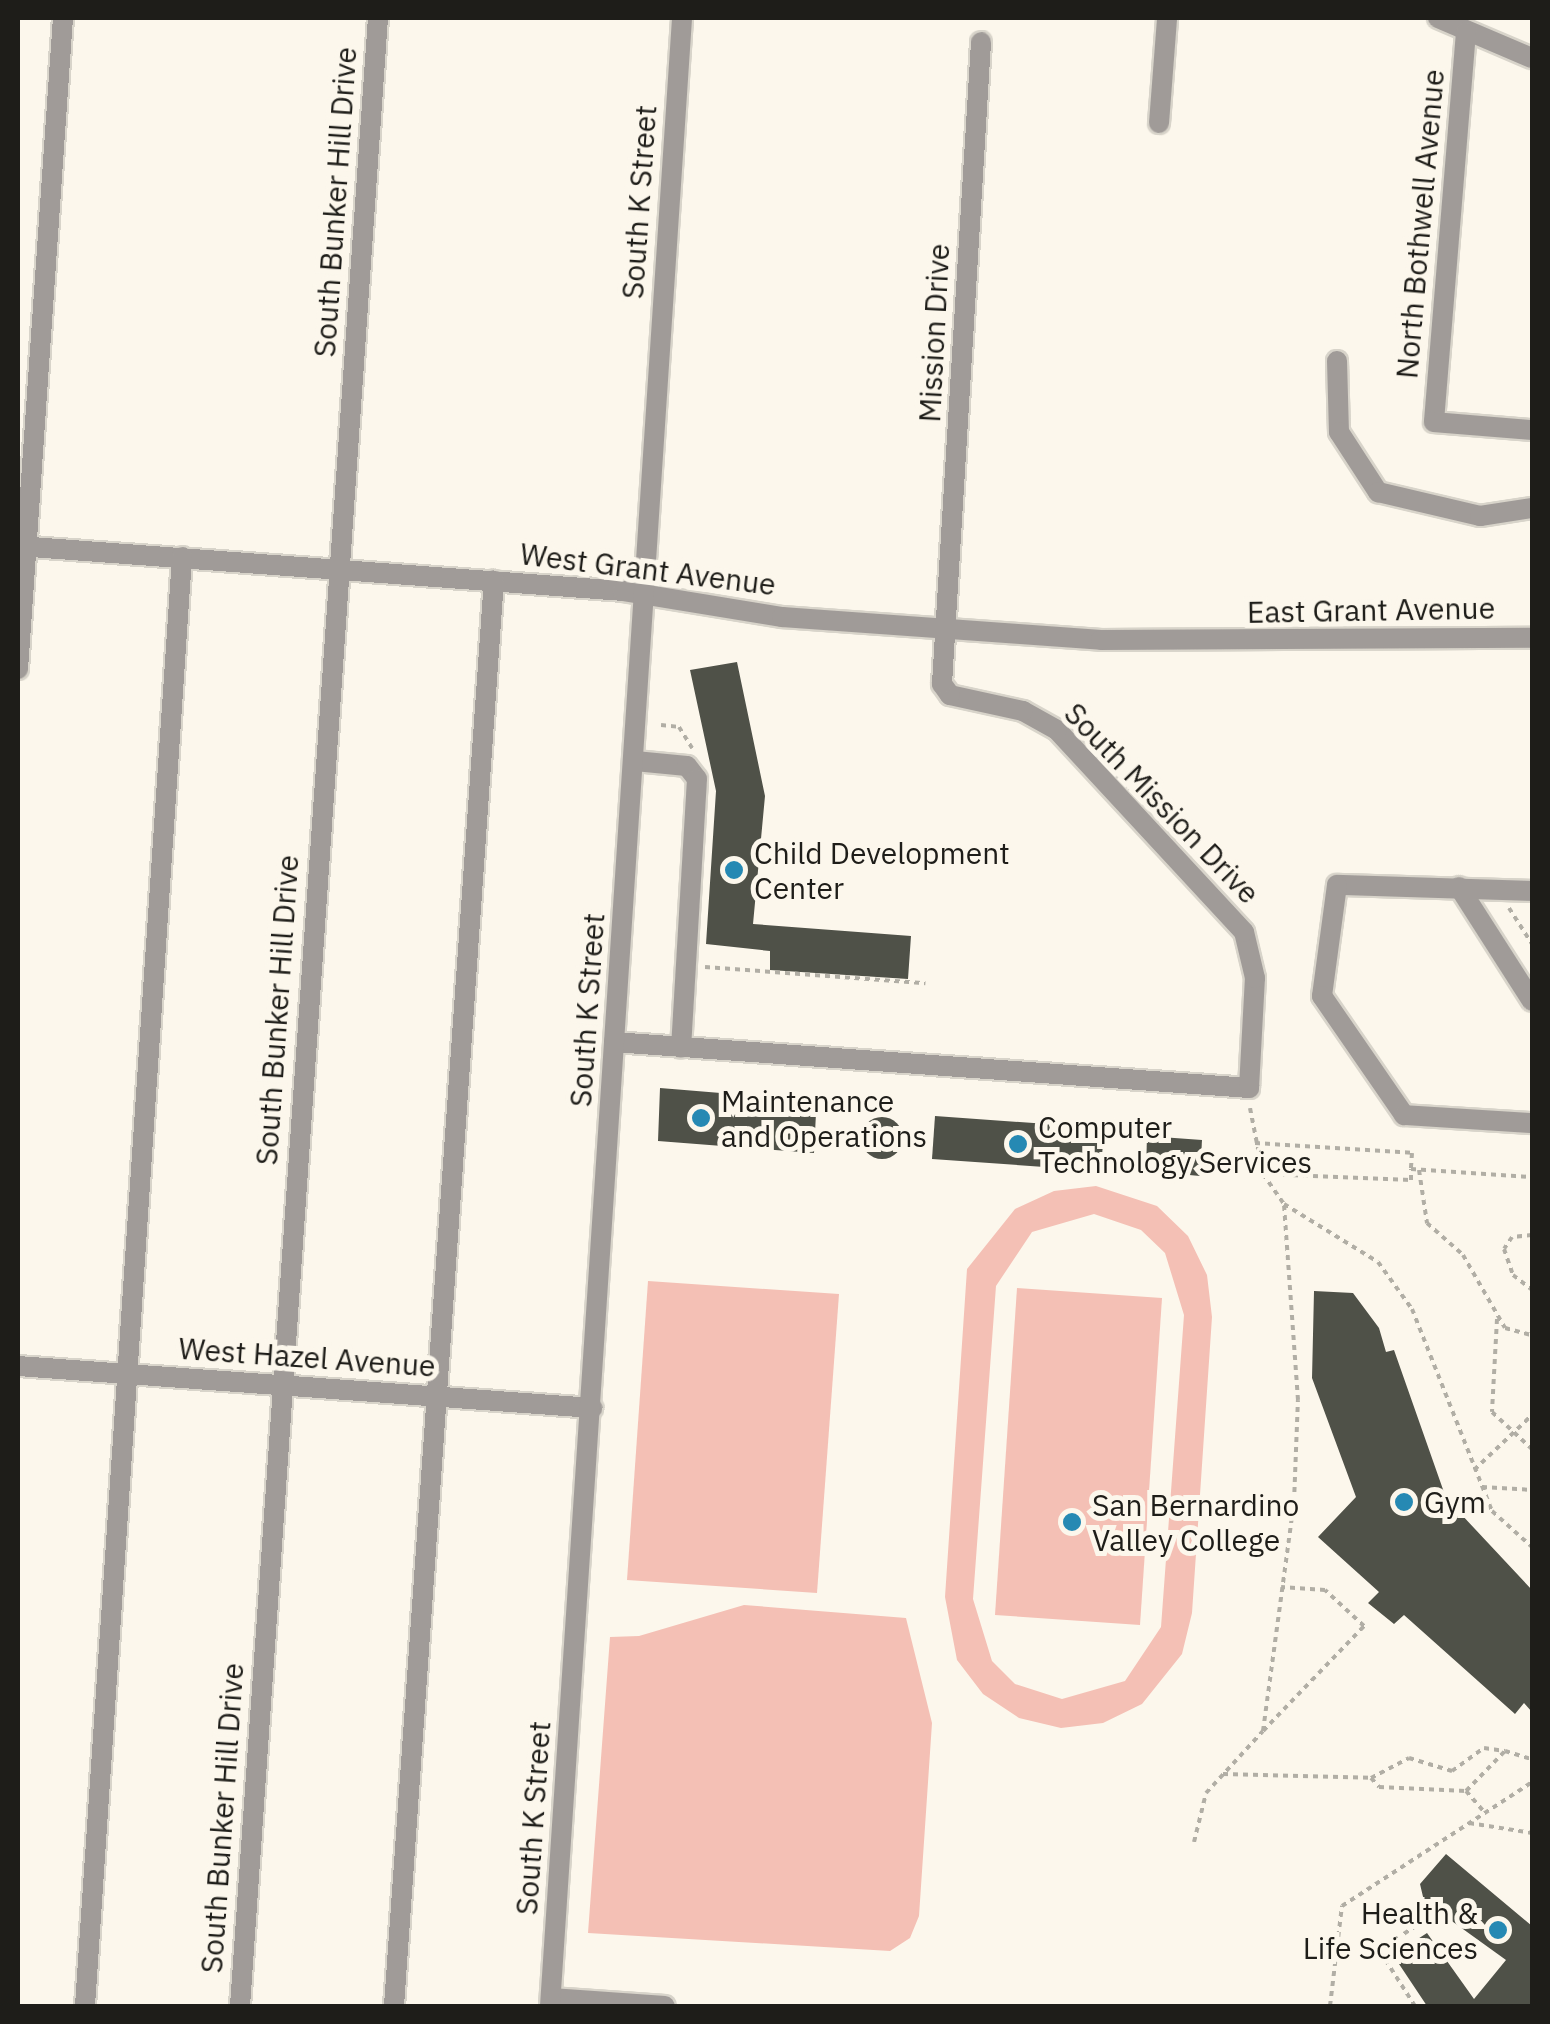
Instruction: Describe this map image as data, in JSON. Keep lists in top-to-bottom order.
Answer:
{
  "streets": {
    "street": [
      "South Bunker Hill Drive",
      "South K Street",
      "North Bothwell Avenue",
      "Mission Drive",
      "West Grant Avenue",
      "East Grant Avenue",
      "South Mission Drive",
      "West Hazel Avenue"
    ]
  },
  "crossings": [
    ["South Bunker Hill Drive", "West Grant Avenue"],
    ["South Bunker Hill Drive", "West Hazel Avenue"],
    ["South K Street", "West Grant Avenue"],
    ["South K Street", "West Hazel Avenue"],
    ["Mission Drive", "West Grant Avenue"],
    ["Mission Drive", "South Mission Drive"],
    ["West Grant Avenue", "East Grant Avenue"],
    ["West Grant Avenue", "South Mission Drive"]
  ],
  "places": [
    "Child Development Center",
    "Maintenance and Operations",
    "Computer Technology Services",
    "Gym",
    "San Bernardino Valley College",
    "Health & Life Sciences"
  ]
}
